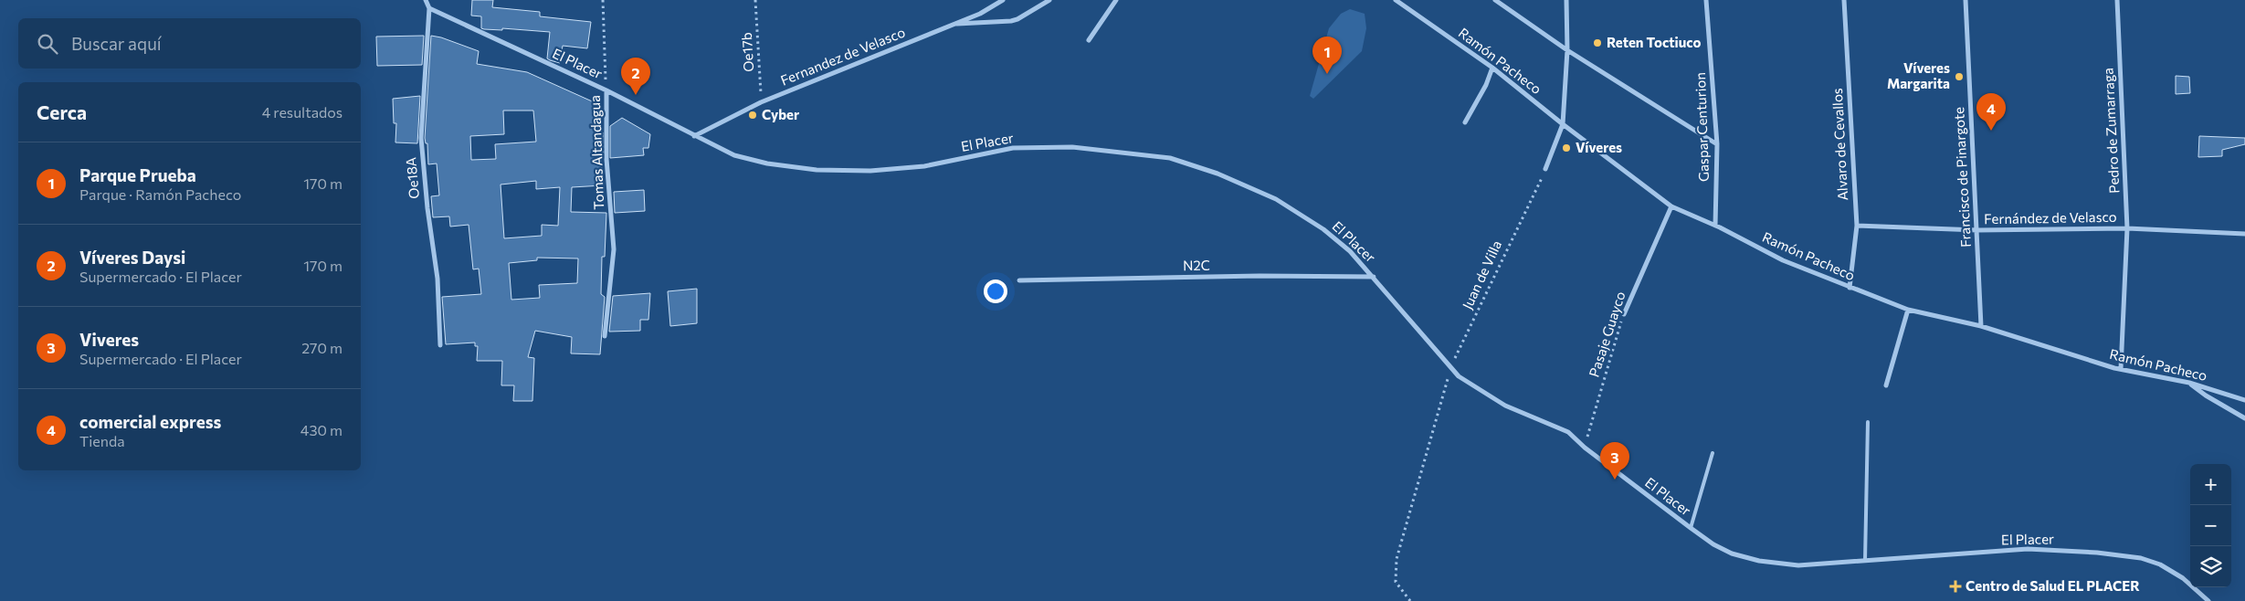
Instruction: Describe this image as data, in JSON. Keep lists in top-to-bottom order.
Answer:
{
  "streets": {
    "street": [
      "Fernandez de Velasco",
      "Ramón Pacheco",
      "El Placer",
      "Gaspar Centurion",
      "Pedro de Zumarraga",
      "Alvaro de Cevallos",
      "Tomas Altandagua",
      "Francisco de Pinargote",
      "Oe18A",
      "Fernández de Velasco",
      "N2C",
      "Pasaje Guayco"
    ],
    "path": ["Oe17b", "Juan de Villa"]
  },
  "crossings": [
    ["Oe17b", "Fernandez de Velasco"],
    ["Fernandez de Velasco", "El Placer"],
    ["Ramón Pacheco", "Gaspar Centurion"],
    ["Ramón Pacheco", "Pedro de Zumarraga"],
    ["Ramón Pacheco", "Alvaro de Cevallos"],
    ["Ramón Pacheco", "Francisco de Pinargote"],
    ["Ramón Pacheco", "Pasaje Guayco"],
    ["El Placer", "Tomas Altandagua"],
    ["El Placer", "Oe18A"],
    ["El Placer", "N2C"],
    ["El Placer", "Juan de Villa"],
    ["El Placer", "Pasaje Guayco"],
    ["Pedro de Zumarraga", "Fernández de Velasco"],
    ["Alvaro de Cevallos", "Fernández de Velasco"],
    ["Francisco de Pinargote", "Fernández de Velasco"]
  ],
  "places": {
    "other": [
      "Reten Toctiuco",
      "Víveres Margarita",
      "Cyber",
      "Víveres"
    ],
    "health": ["Centro de Salud EL PLACER"]
  },
  "page": {
    "search": "Buscar aquí",
    "pins": [
      "1",
      "2",
      "4",
      "3"
    ],
    "heading": ["Cerca", "4 resultados"],
    "list": [
      {
        "mark": "1",
        "name": "Parque Prueba",
        "note": "Parque · Ramón Pacheco",
        "value": "170 m"
      },
      {
        "mark": "2",
        "name": "Víveres Daysi",
        "note": "Supermercado · El Placer",
        "value": "170 m"
      },
      {
        "mark": "3",
        "name": "Viveres",
        "note": "Supermercado · El Placer",
        "value": "270 m"
      },
      {
        "mark": "4",
        "name": "comercial express",
        "note": "Tienda",
        "value": "430 m"
      }
    ],
    "map_buttons": ["+", "−"]
  }
}
